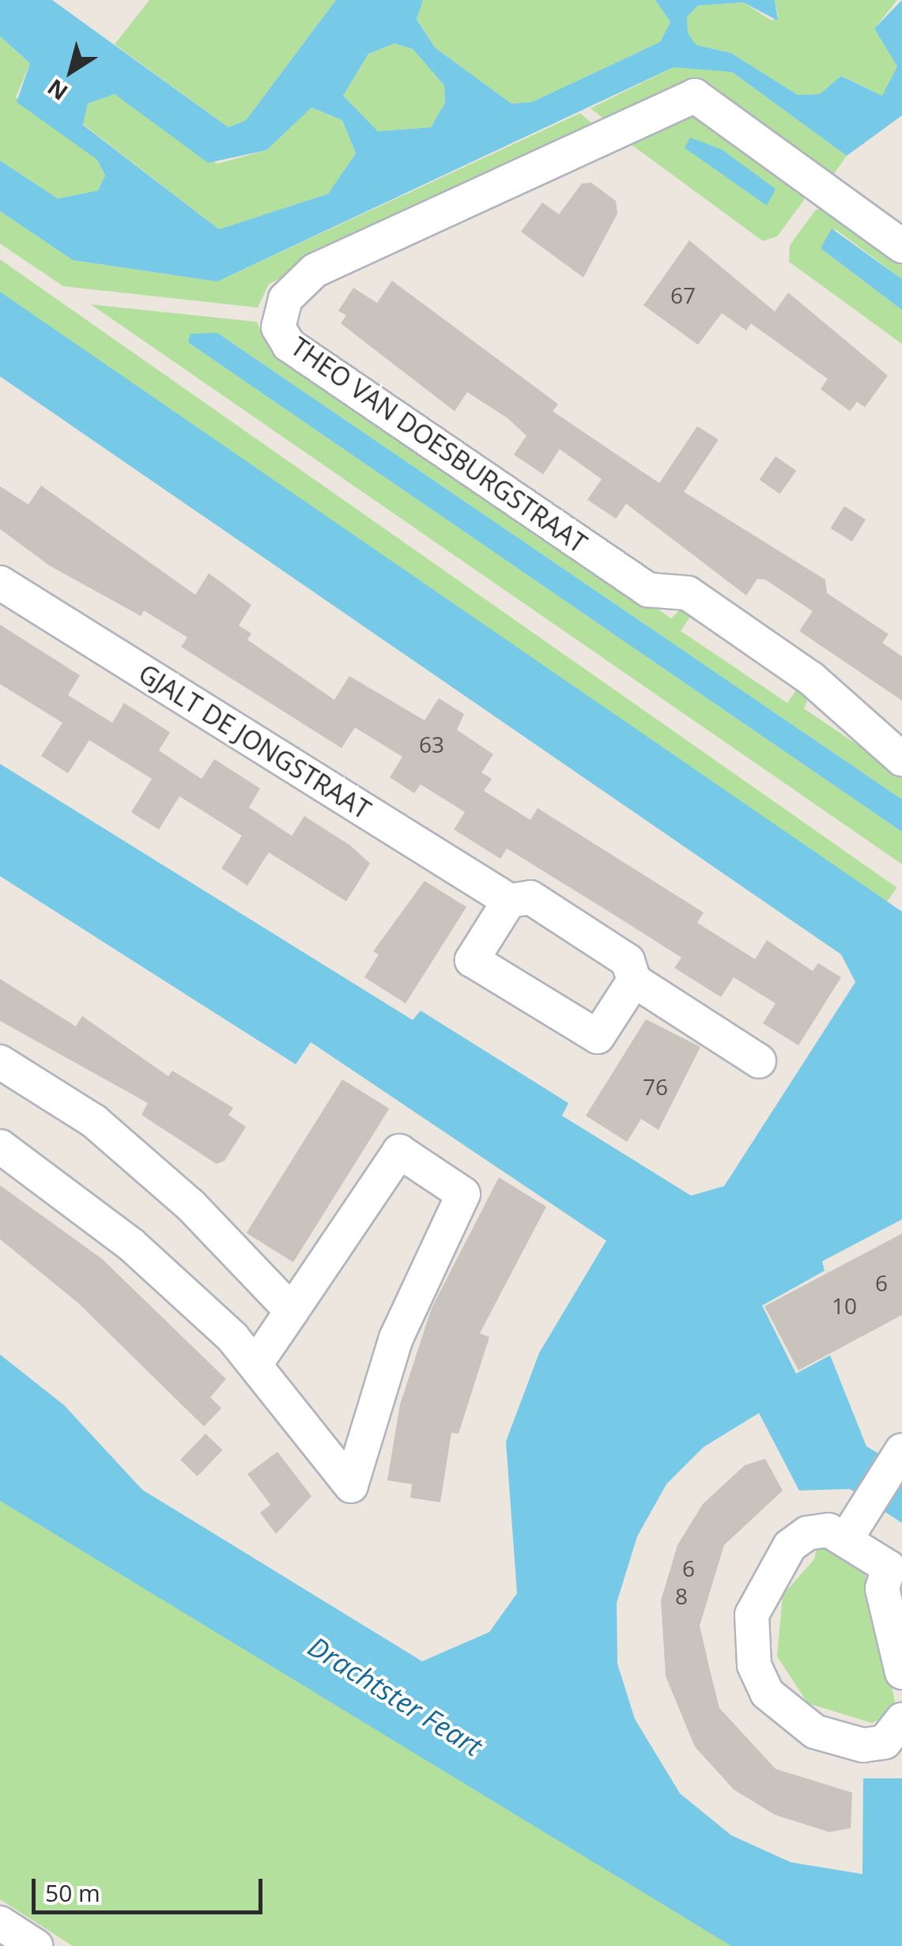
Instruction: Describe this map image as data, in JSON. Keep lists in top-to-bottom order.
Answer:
{
  "streets": {
    "street": ["THEO VAN DOESBURGSTRAAT", "GJALT DE JONGSTRAAT"]
  },
  "water": ["Drachtster Feart"],
  "house_numbers": [
    "67",
    "63",
    "76",
    "6",
    "10",
    "6",
    "8"
  ],
  "scale_bar": "50 m",
  "north": "bottom left"
}
